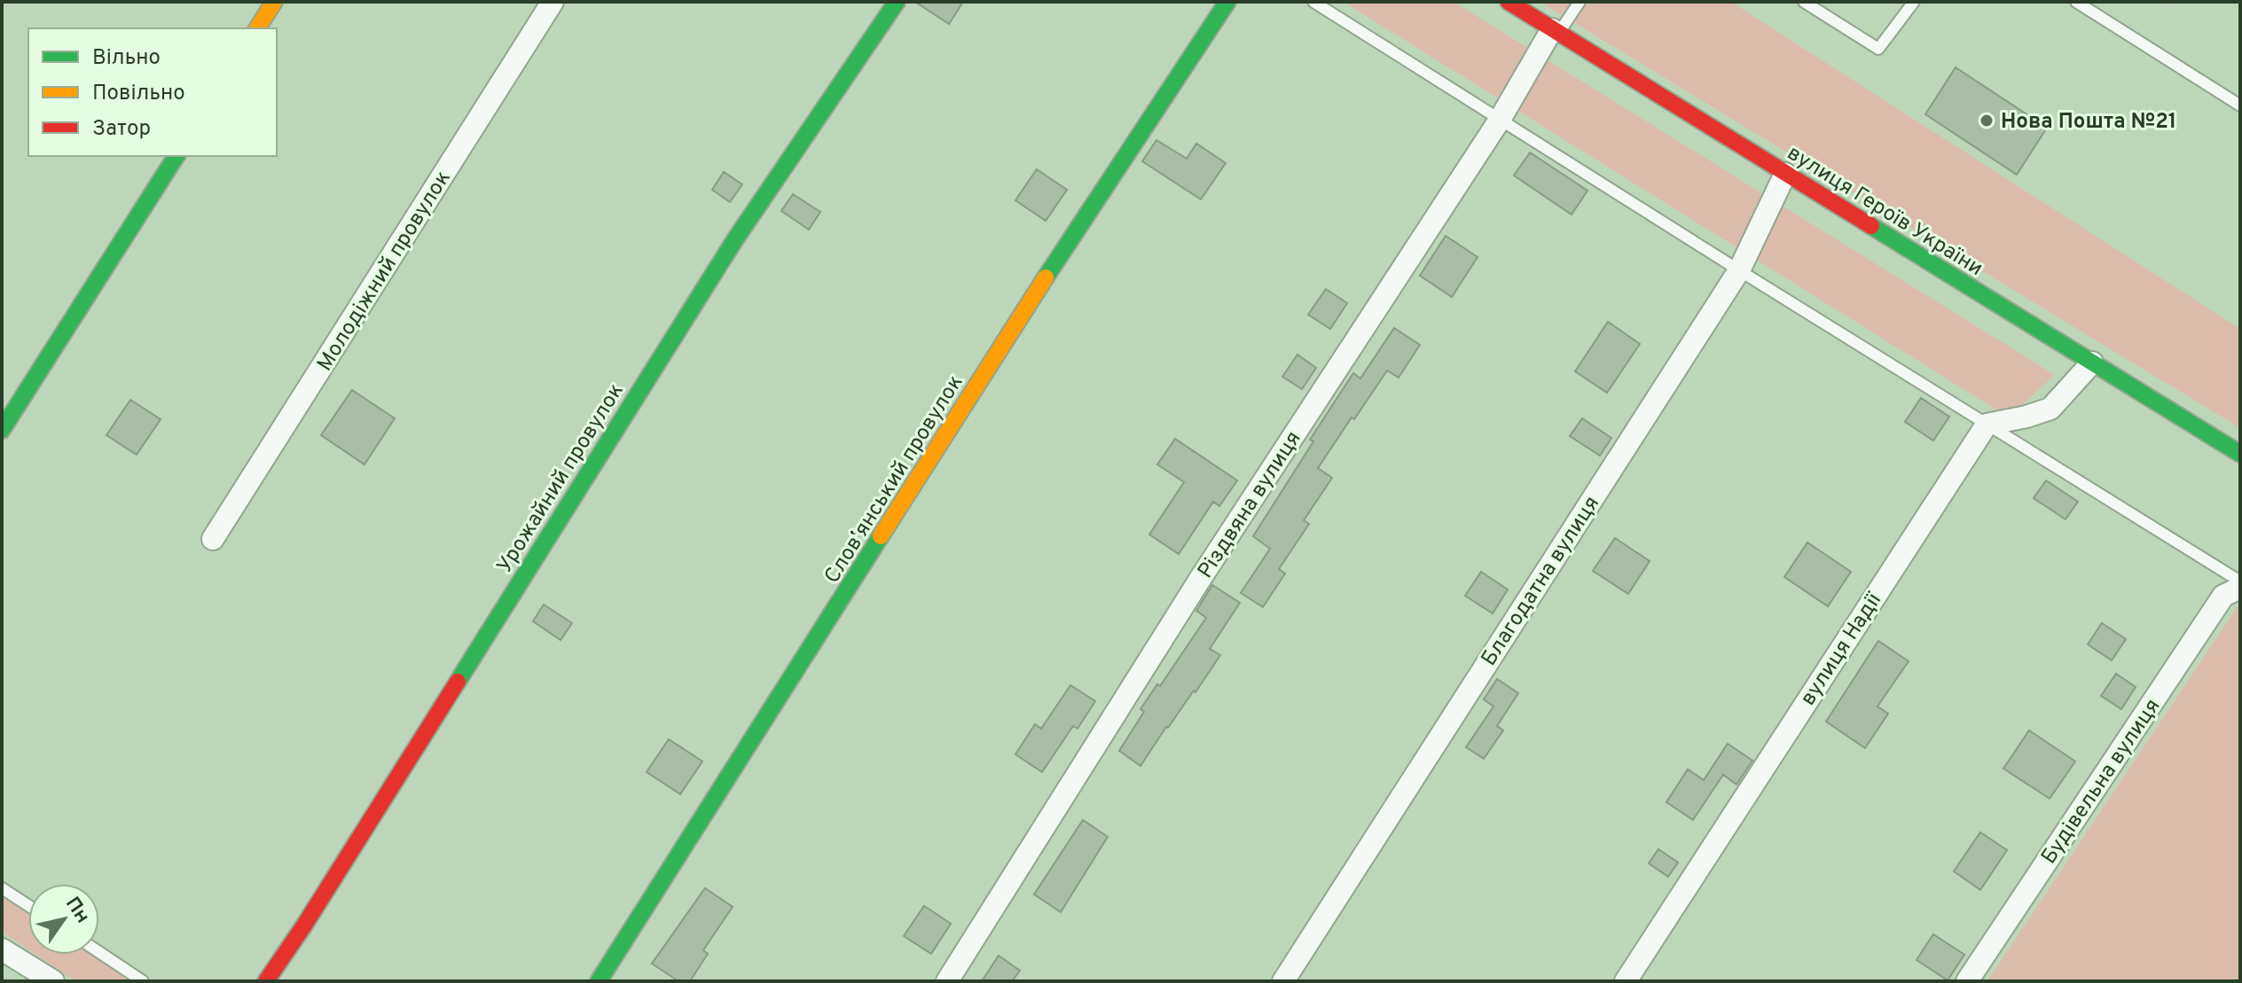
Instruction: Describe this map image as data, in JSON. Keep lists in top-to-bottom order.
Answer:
{
  "streets": {
    "street": [
      "вулиця Героїв України",
      "Молодіжний провулок",
      "Урожайний провулок",
      "Словʼянський провулок",
      "Різдвяна вулиця",
      "Благодатна вулиця",
      "вулиця Надії",
      "Будівельна вулиця"
    ]
  },
  "crossings": [
    ["вулиця Героїв України", "Різдвяна вулиця"],
    ["вулиця Героїв України", "Благодатна вулиця"]
  ],
  "places": ["Нова Пошта №21"],
  "legend": ["Вільно", "Повільно", "Затор"],
  "north": "top right"
}
